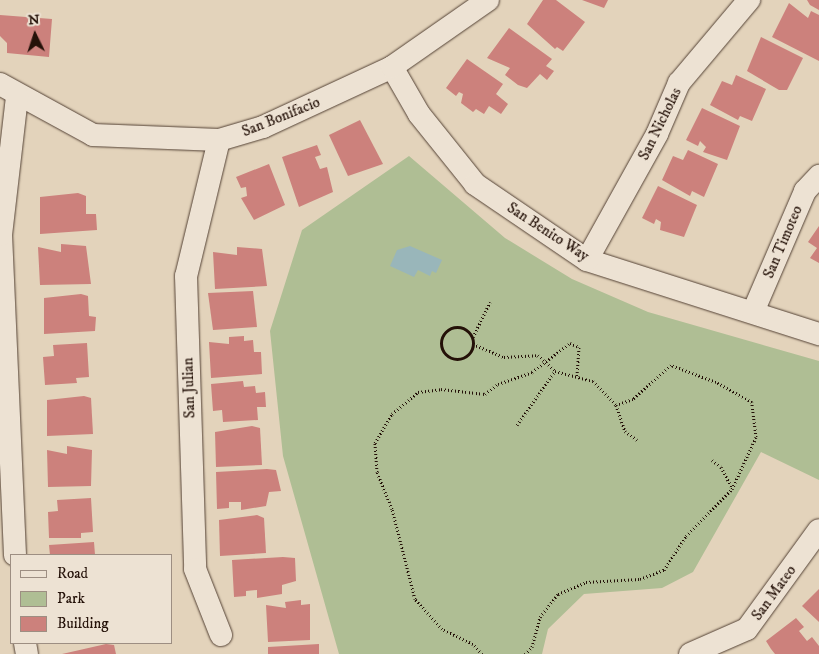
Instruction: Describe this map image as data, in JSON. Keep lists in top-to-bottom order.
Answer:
{
  "streets": {
    "street": [
      "San Bonifacio",
      "San Nicholas",
      "San Benito Way",
      "San Timoteo",
      "San Julian",
      "San Mateo"
    ]
  },
  "crossings": [
    ["San Bonifacio", "San Benito Way"],
    ["San Bonifacio", "San Julian"],
    ["San Nicholas", "San Benito Way"],
    ["San Benito Way", "San Timoteo"]
  ],
  "legend": ["Road", "Park", "Building"],
  "north": "top"
}
